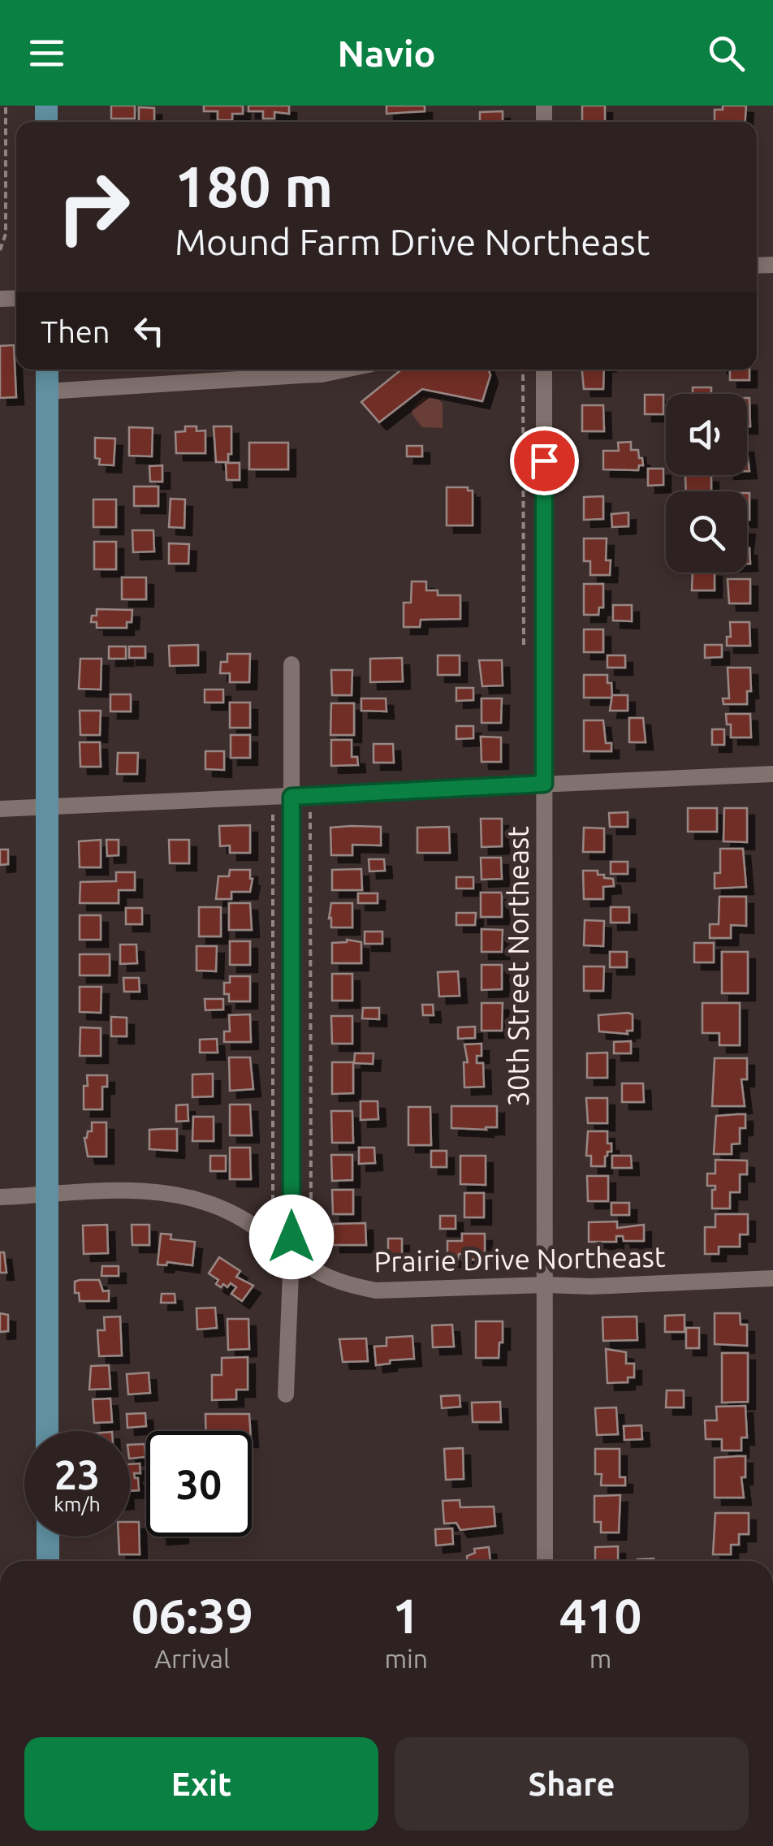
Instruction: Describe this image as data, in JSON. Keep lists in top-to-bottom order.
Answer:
{
  "streets": {
    "street": ["30th Street Northeast", "Prairie Drive Northeast"]
  },
  "crossings": [
    ["30th Street Northeast", "Prairie Drive Northeast"]
  ],
  "page": {
    "header": "Navio",
    "turn": ["180 m", "Mound Farm Drive Northeast"],
    "then": "Then",
    "speed": "23 km/h",
    "limit": "30",
    "eta": [
      "06:39",
      "Arrival",
      "1",
      "min",
      "410",
      "m"
    ],
    "buttons": ["Exit", "Share"]
  }
}
